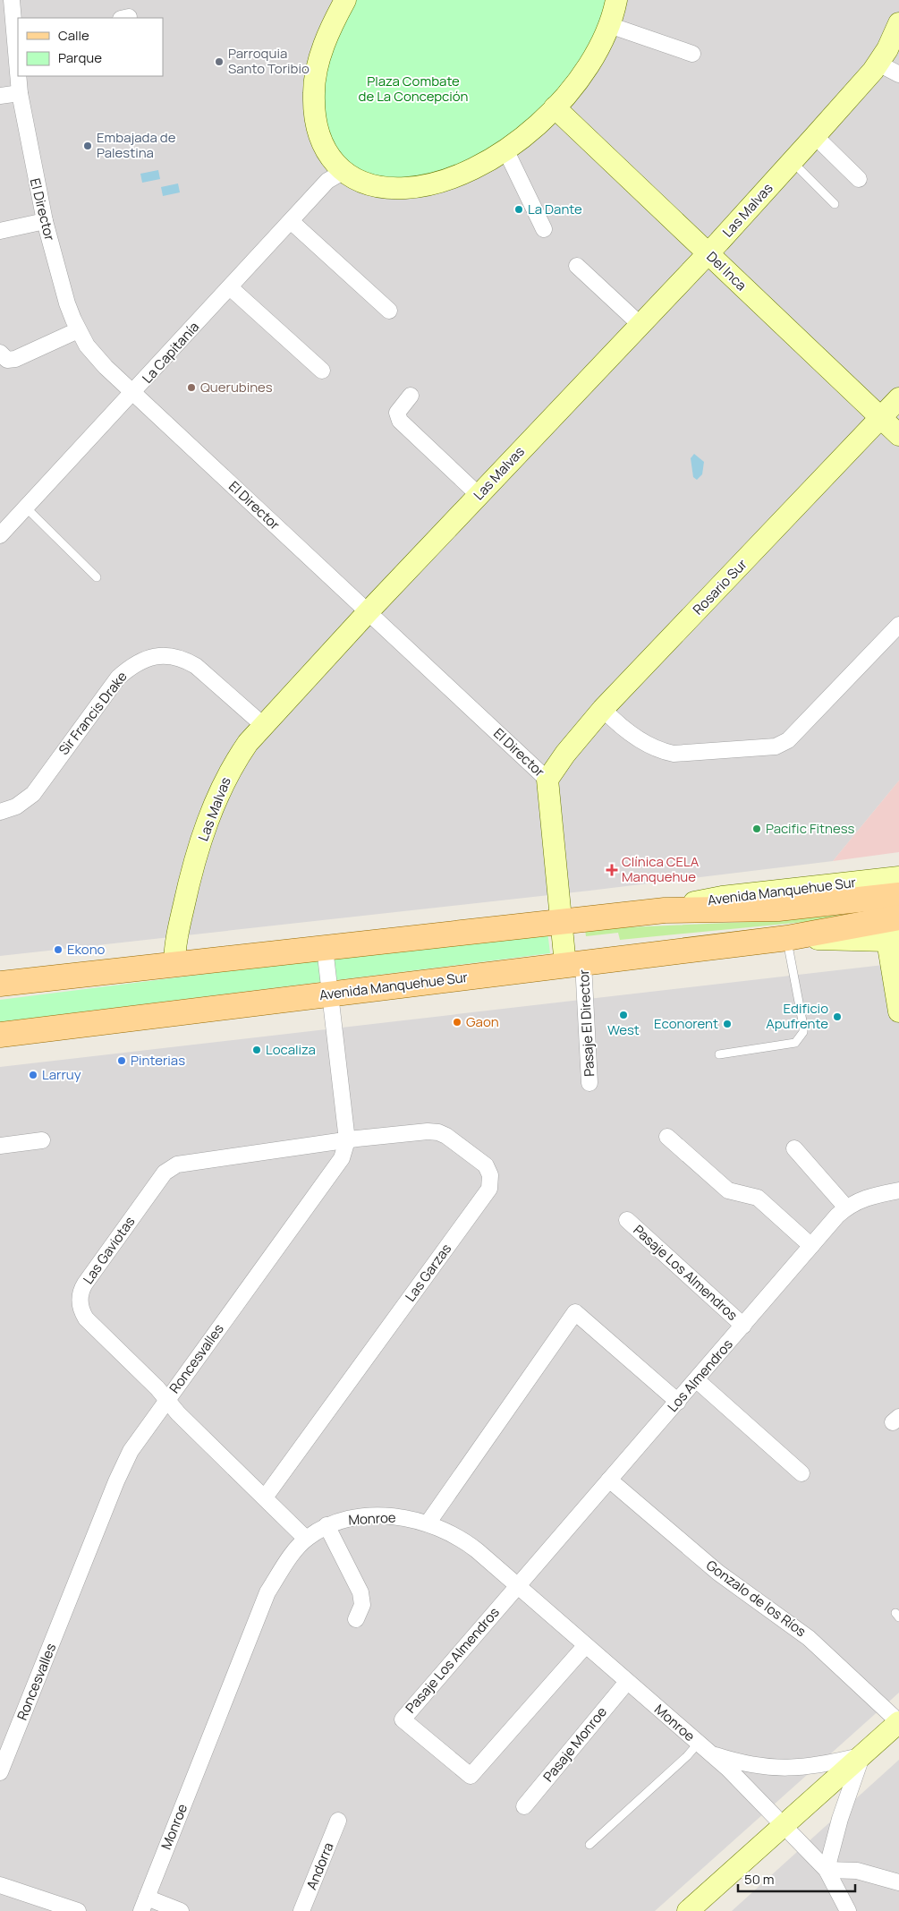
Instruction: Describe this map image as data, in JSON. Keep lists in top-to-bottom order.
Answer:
{
  "streets": {
    "main road": ["Avenida Manquehue Sur"],
    "street": [
      "El Director",
      "Las Malvas",
      "Del Inca",
      "La Capitanía",
      "Rosario Sur",
      "Sir Francis Drake",
      "Pasaje El Director",
      "Las Gaviotas",
      "Las Garzas",
      "Pasaje Los Almendros",
      "Roncesvalles",
      "Los Almendros",
      "Monroe",
      "Gonzalo de los Ríos",
      "Pasaje Monroe",
      "Andorra"
    ]
  },
  "crossings": [
    ["El Director", "Las Malvas"],
    ["El Director", "La Capitanía"],
    ["El Director", "Rosario Sur"],
    ["El Director", "Avenida Manquehue Sur"],
    ["El Director", "Pasaje El Director"],
    ["Las Malvas", "Del Inca"],
    ["Las Malvas", "Sir Francis Drake"],
    ["Las Malvas", "Avenida Manquehue Sur"],
    ["Del Inca", "Rosario Sur"],
    ["Avenida Manquehue Sur", "Pasaje El Director"],
    ["Avenida Manquehue Sur", "Roncesvalles"],
    ["Las Gaviotas", "Las Garzas"],
    ["Las Gaviotas", "Roncesvalles"],
    ["Las Gaviotas", "Monroe"],
    ["Las Garzas", "Roncesvalles"],
    ["Pasaje Los Almendros", "Los Almendros"],
    ["Pasaje Los Almendros", "Monroe"],
    ["Los Almendros", "Monroe"],
    ["Los Almendros", "Gonzalo de los Ríos"],
    ["Monroe", "Pasaje Monroe"]
  ],
  "parks": ["Plaza Combate de La Concepción"],
  "places": {
    "other": [
      "Parroquia Santo Toribio",
      "Embajada de Palestina",
      "La Dante",
      "Querubines",
      "Pacific Fitness",
      "Ekono",
      "West",
      "Edificio Apufrente",
      "Gaon",
      "Econorent",
      "Localiza",
      "Pinterias",
      "Larruy"
    ],
    "health": ["Clínica CELA Manquehue"]
  },
  "legend": ["Calle", "Parque"],
  "scale_bar": "50 m"
}
